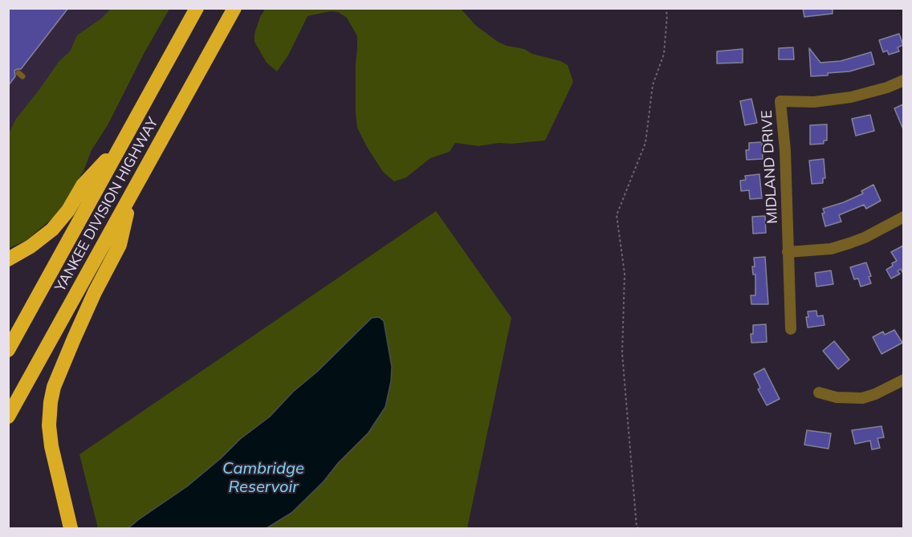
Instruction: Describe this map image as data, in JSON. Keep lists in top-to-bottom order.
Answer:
{
  "streets": {
    "highway": ["YANKEE DIVISION HIGHWAY"],
    "street": ["MIDLAND DRIVE"]
  },
  "water": ["Cambridge Reservoir"]
}
